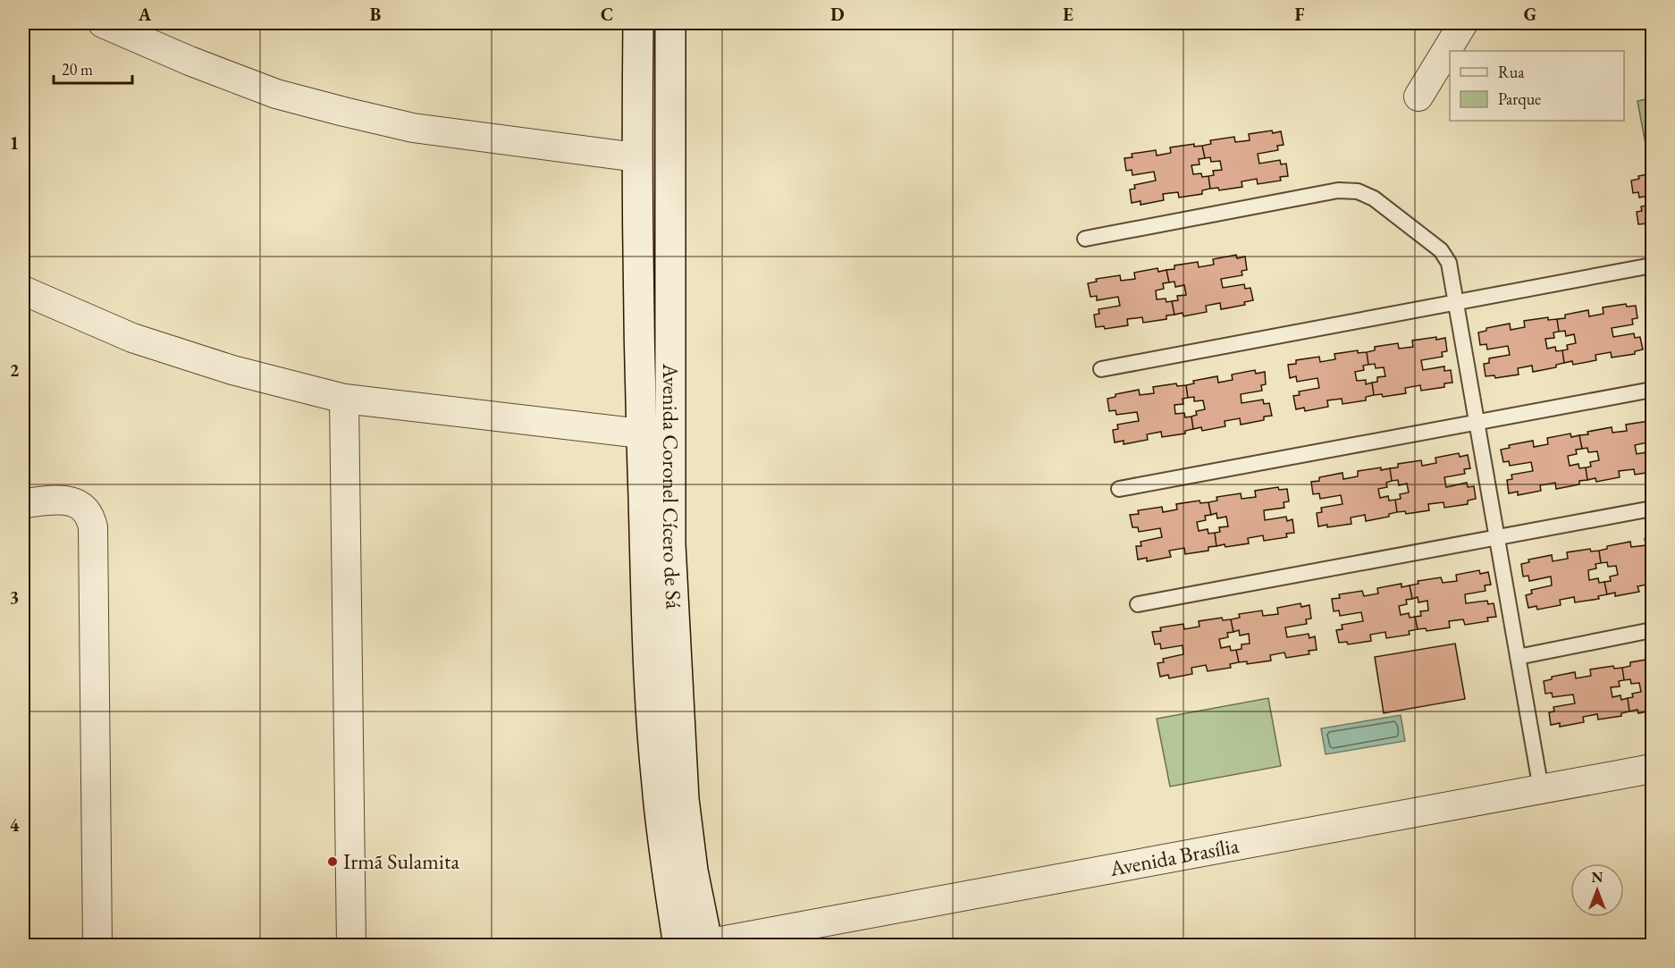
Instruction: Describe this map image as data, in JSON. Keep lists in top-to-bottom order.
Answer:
{
  "streets": {
    "main road": ["Avenida Coronel Cícero de Sá"],
    "street": ["Avenida Brasília"]
  },
  "crossings": [
    ["Avenida Coronel Cícero de Sá", "Avenida Brasília"]
  ],
  "places": ["Irmã Sulamita"],
  "legend": ["Rua", "Parque"],
  "scale_bar": "20 m",
  "north": "top",
  "grid": {
    "columns": [
      "A",
      "B",
      "C",
      "D",
      "E",
      "F",
      "G"
    ],
    "rows": [
      "1",
      "2",
      "3",
      "4"
    ]
  }
}
